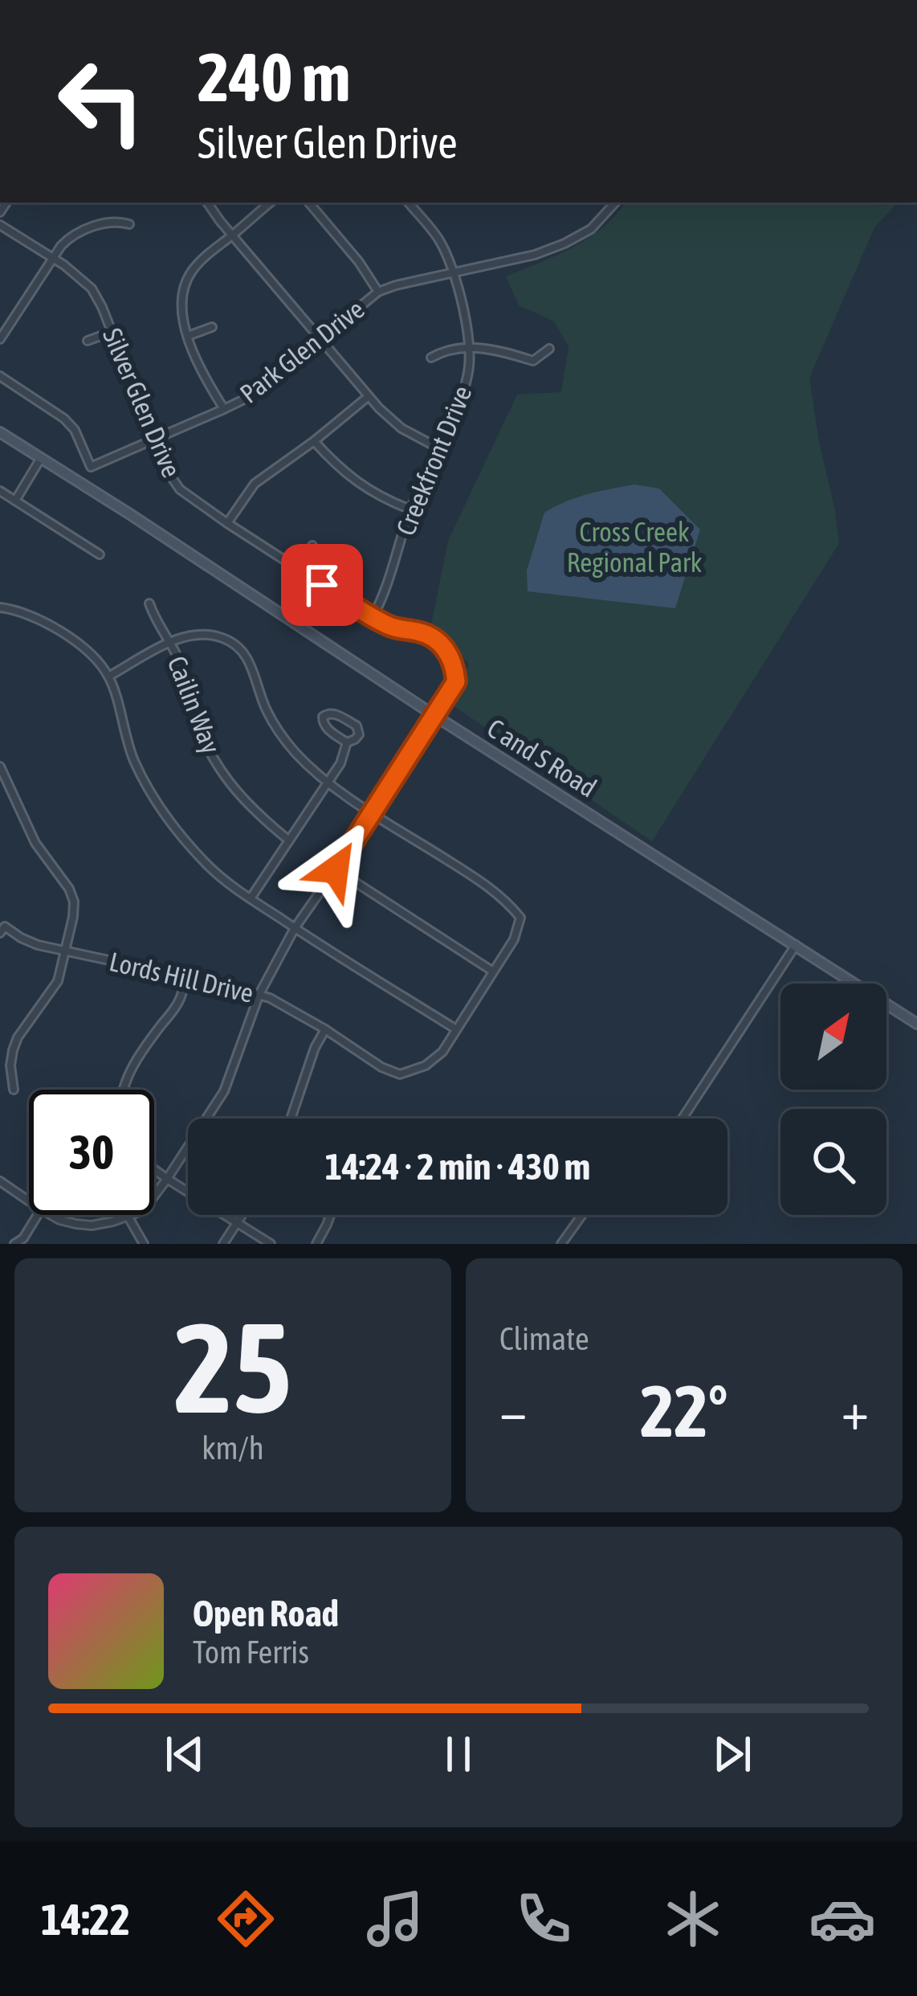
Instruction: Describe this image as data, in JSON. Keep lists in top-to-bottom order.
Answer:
{
  "streets": {
    "main road": ["C and S Road"],
    "street": [
      "Park Glen Drive",
      "Silver Glen Drive",
      "Creekfront Drive",
      "Cailin Way",
      "Lords Hill Drive"
    ]
  },
  "crossings": [
    ["Park Glen Drive", "Silver Glen Drive"],
    ["Park Glen Drive", "Creekfront Drive"],
    ["Silver Glen Drive", "Creekfront Drive"],
    ["Silver Glen Drive", "C and S Road"]
  ],
  "parks": ["Cross Creek Regional Park"],
  "north": "top right",
  "page": {
    "turn": ["240 m", "Silver Glen Drive"],
    "limit": "30",
    "trip": "14:24 · 2 min · 430 m",
    "tile": [
      ["25", "km/h"],
      "Climate"
    ],
    "heat": ["−", "22°", "+"],
    "song": ["Open Road", "Tom Ferris"],
    "tabs": "14:22"
  }
}
